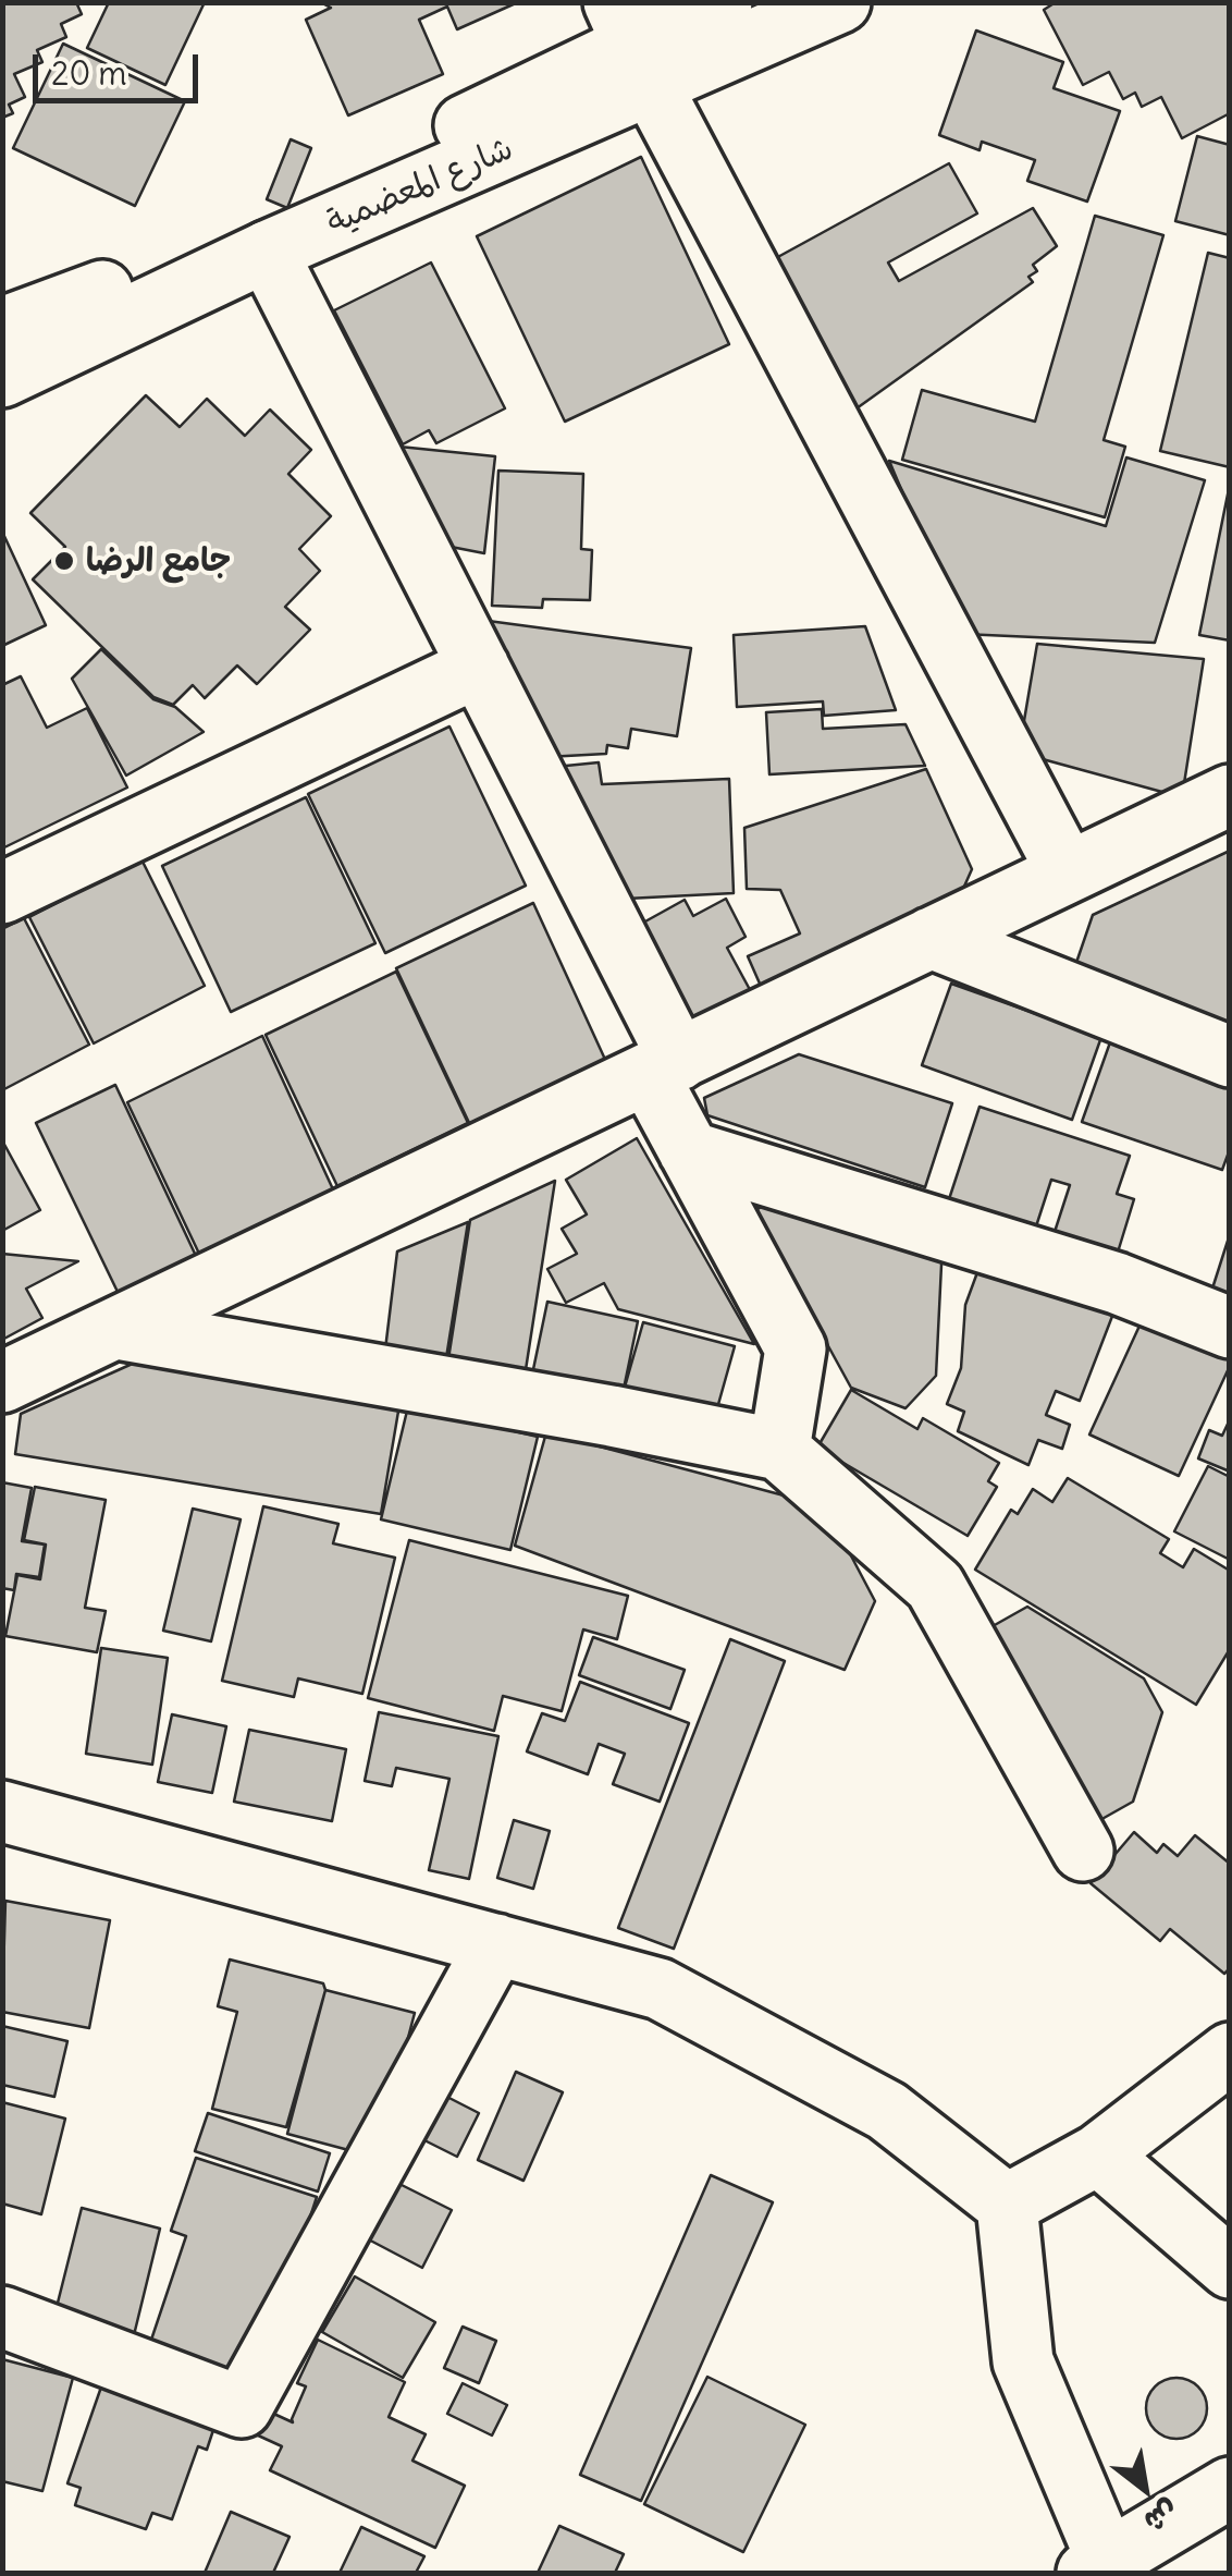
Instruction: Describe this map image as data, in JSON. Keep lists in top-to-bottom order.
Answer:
{
  "streets": {
    "street": ["شارع المعضمية"]
  },
  "places": ["جامع الرضا"],
  "scale_bar": "20 m",
  "north": "bottom right"
}
